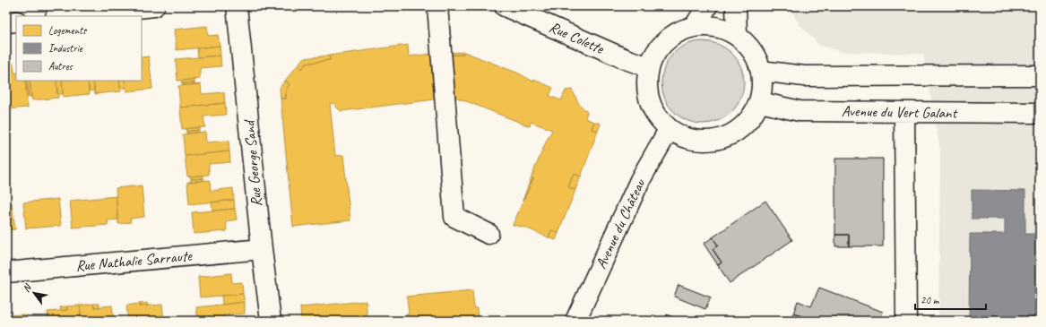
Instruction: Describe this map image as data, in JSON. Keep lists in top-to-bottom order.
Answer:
{
  "streets": {
    "street": [
      "Rue Colette",
      "Avenue du Vert Galant",
      "Rue George Sand",
      "Avenue du Château",
      "Rue Nathalie Sarraute"
    ]
  },
  "crossings": [
    ["Rue Colette", "Avenue du Vert Galant"],
    ["Rue Colette", "Avenue du Château"],
    ["Avenue du Vert Galant", "Avenue du Château"],
    ["Rue George Sand", "Rue Nathalie Sarraute"]
  ],
  "legend": ["Logements", "Industrie", "Autres"],
  "scale_bar": "20 m",
  "north": "top left"
}
